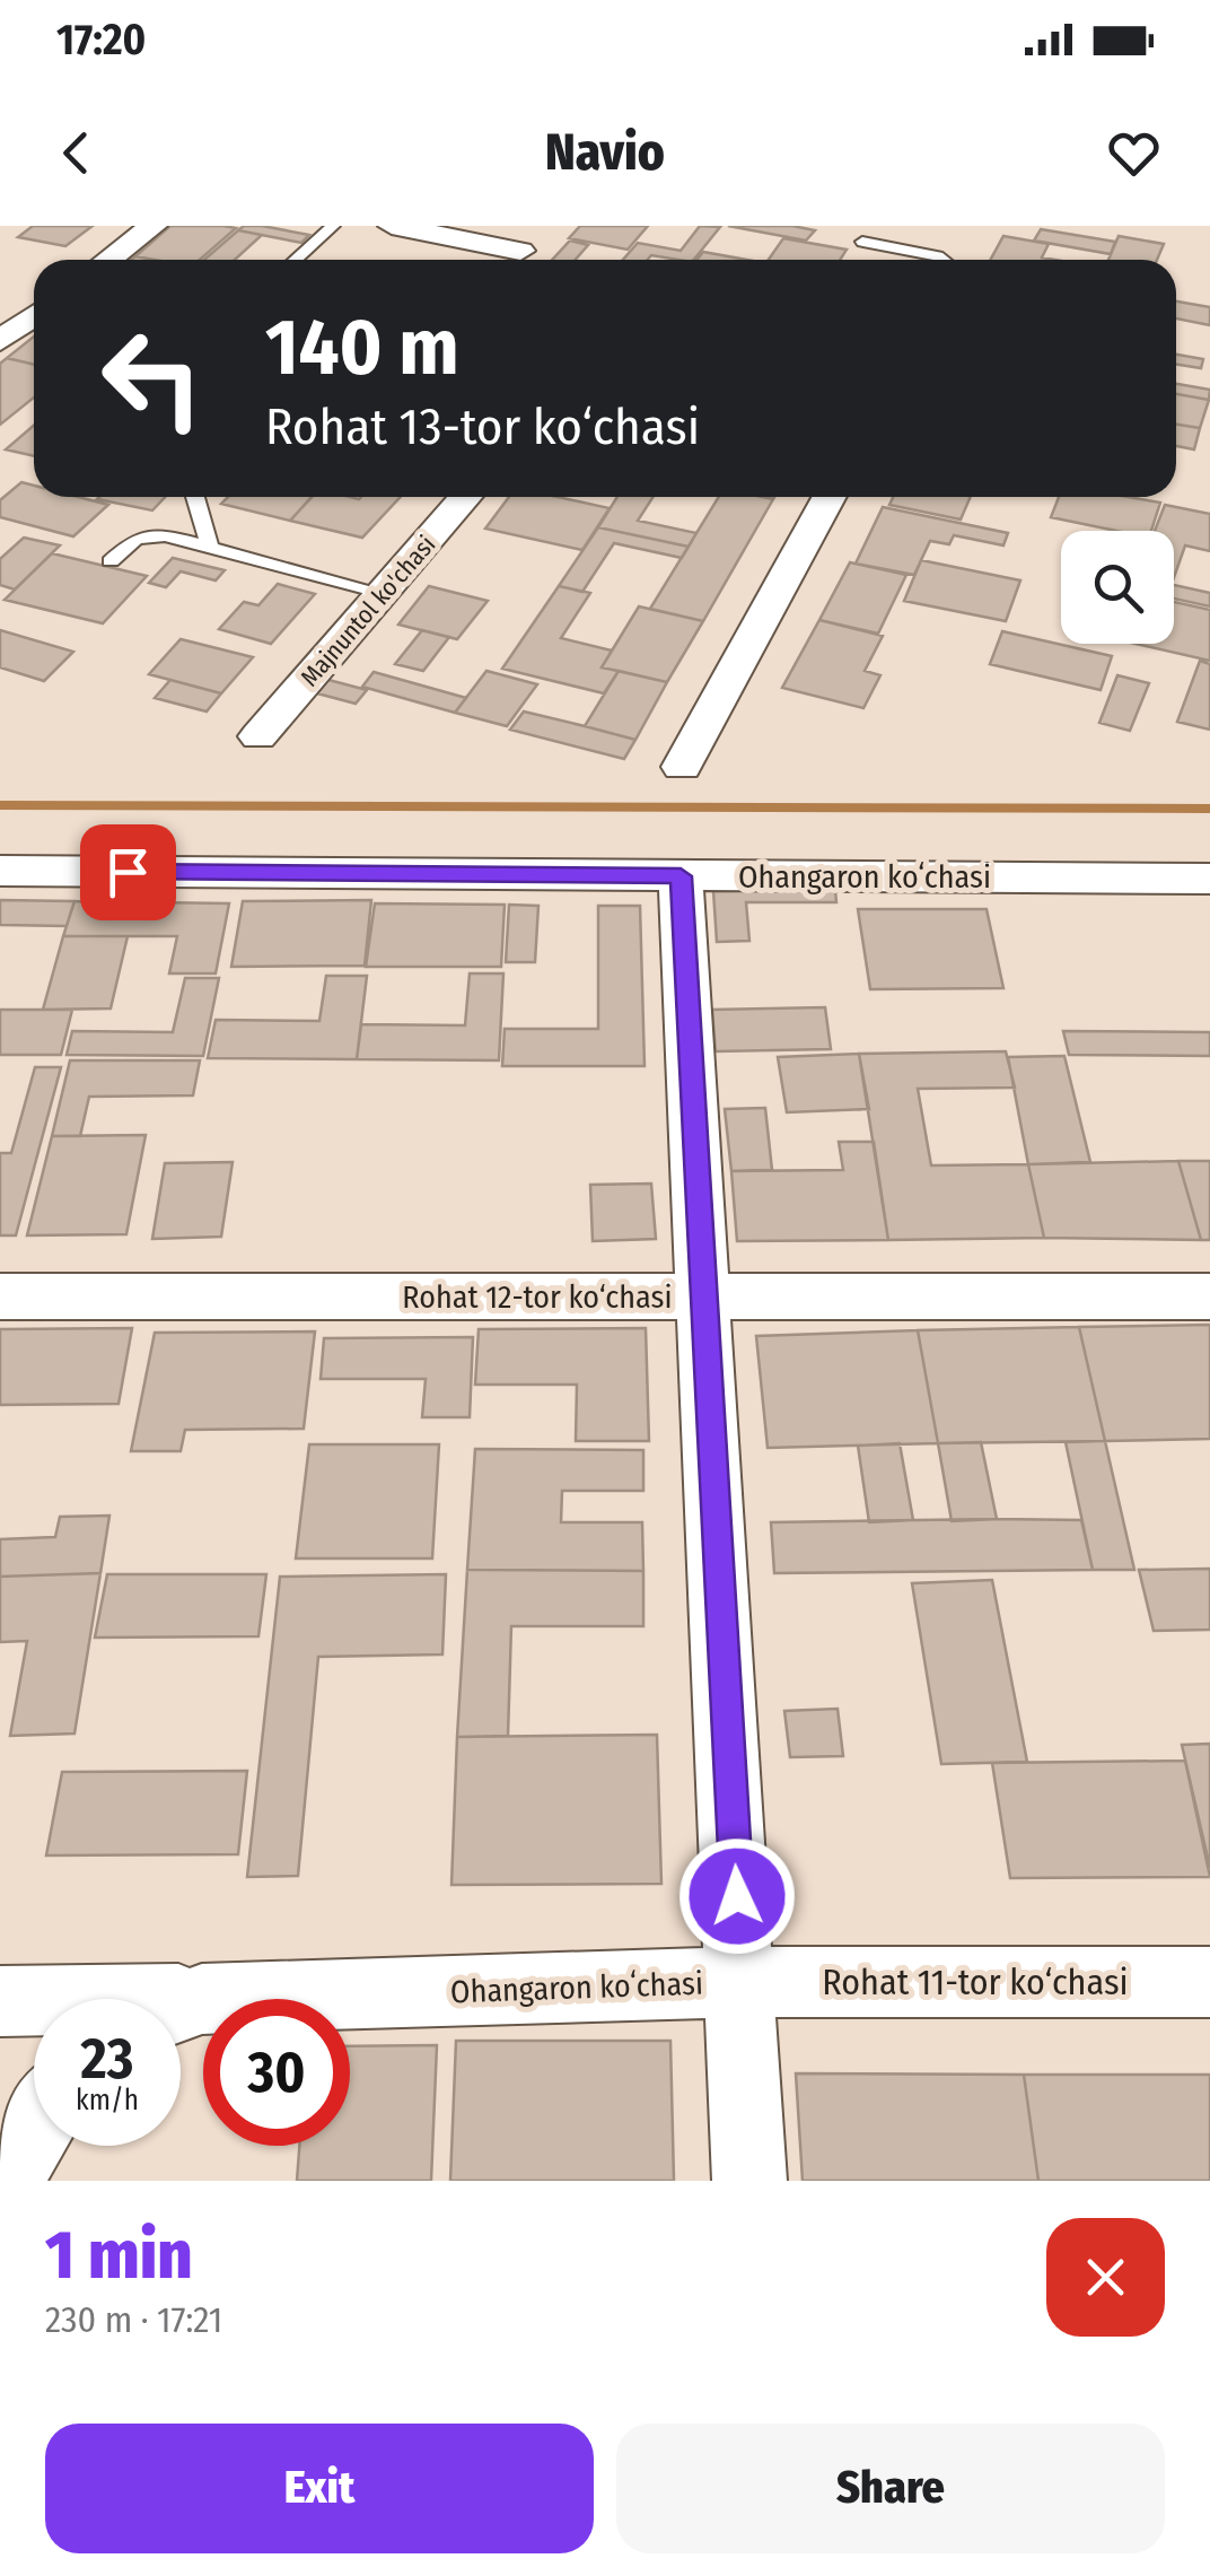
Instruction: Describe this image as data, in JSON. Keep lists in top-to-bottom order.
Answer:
{
  "streets": {
    "street": [
      "Majnuntol ko'chasi",
      "Ohangaron koʻchasi",
      "Rohat 12-tor ko‘chasi",
      "Rohat 11-tor ko‘chasi"
    ]
  },
  "crossings": [
    ["Ohangaron koʻchasi", "Rohat 12-tor ko‘chasi"],
    ["Ohangaron koʻchasi", "Rohat 11-tor ko‘chasi"]
  ],
  "page": {
    "status": "17:20",
    "header": "Navio",
    "turn": ["140 m", "Rohat 13-tor ko‘chasi"],
    "speed": "23 km/h",
    "limit": "30",
    "heading": ["1 min", "230 m · 17:21"],
    "buttons": ["Exit", "Share"]
  }
}
